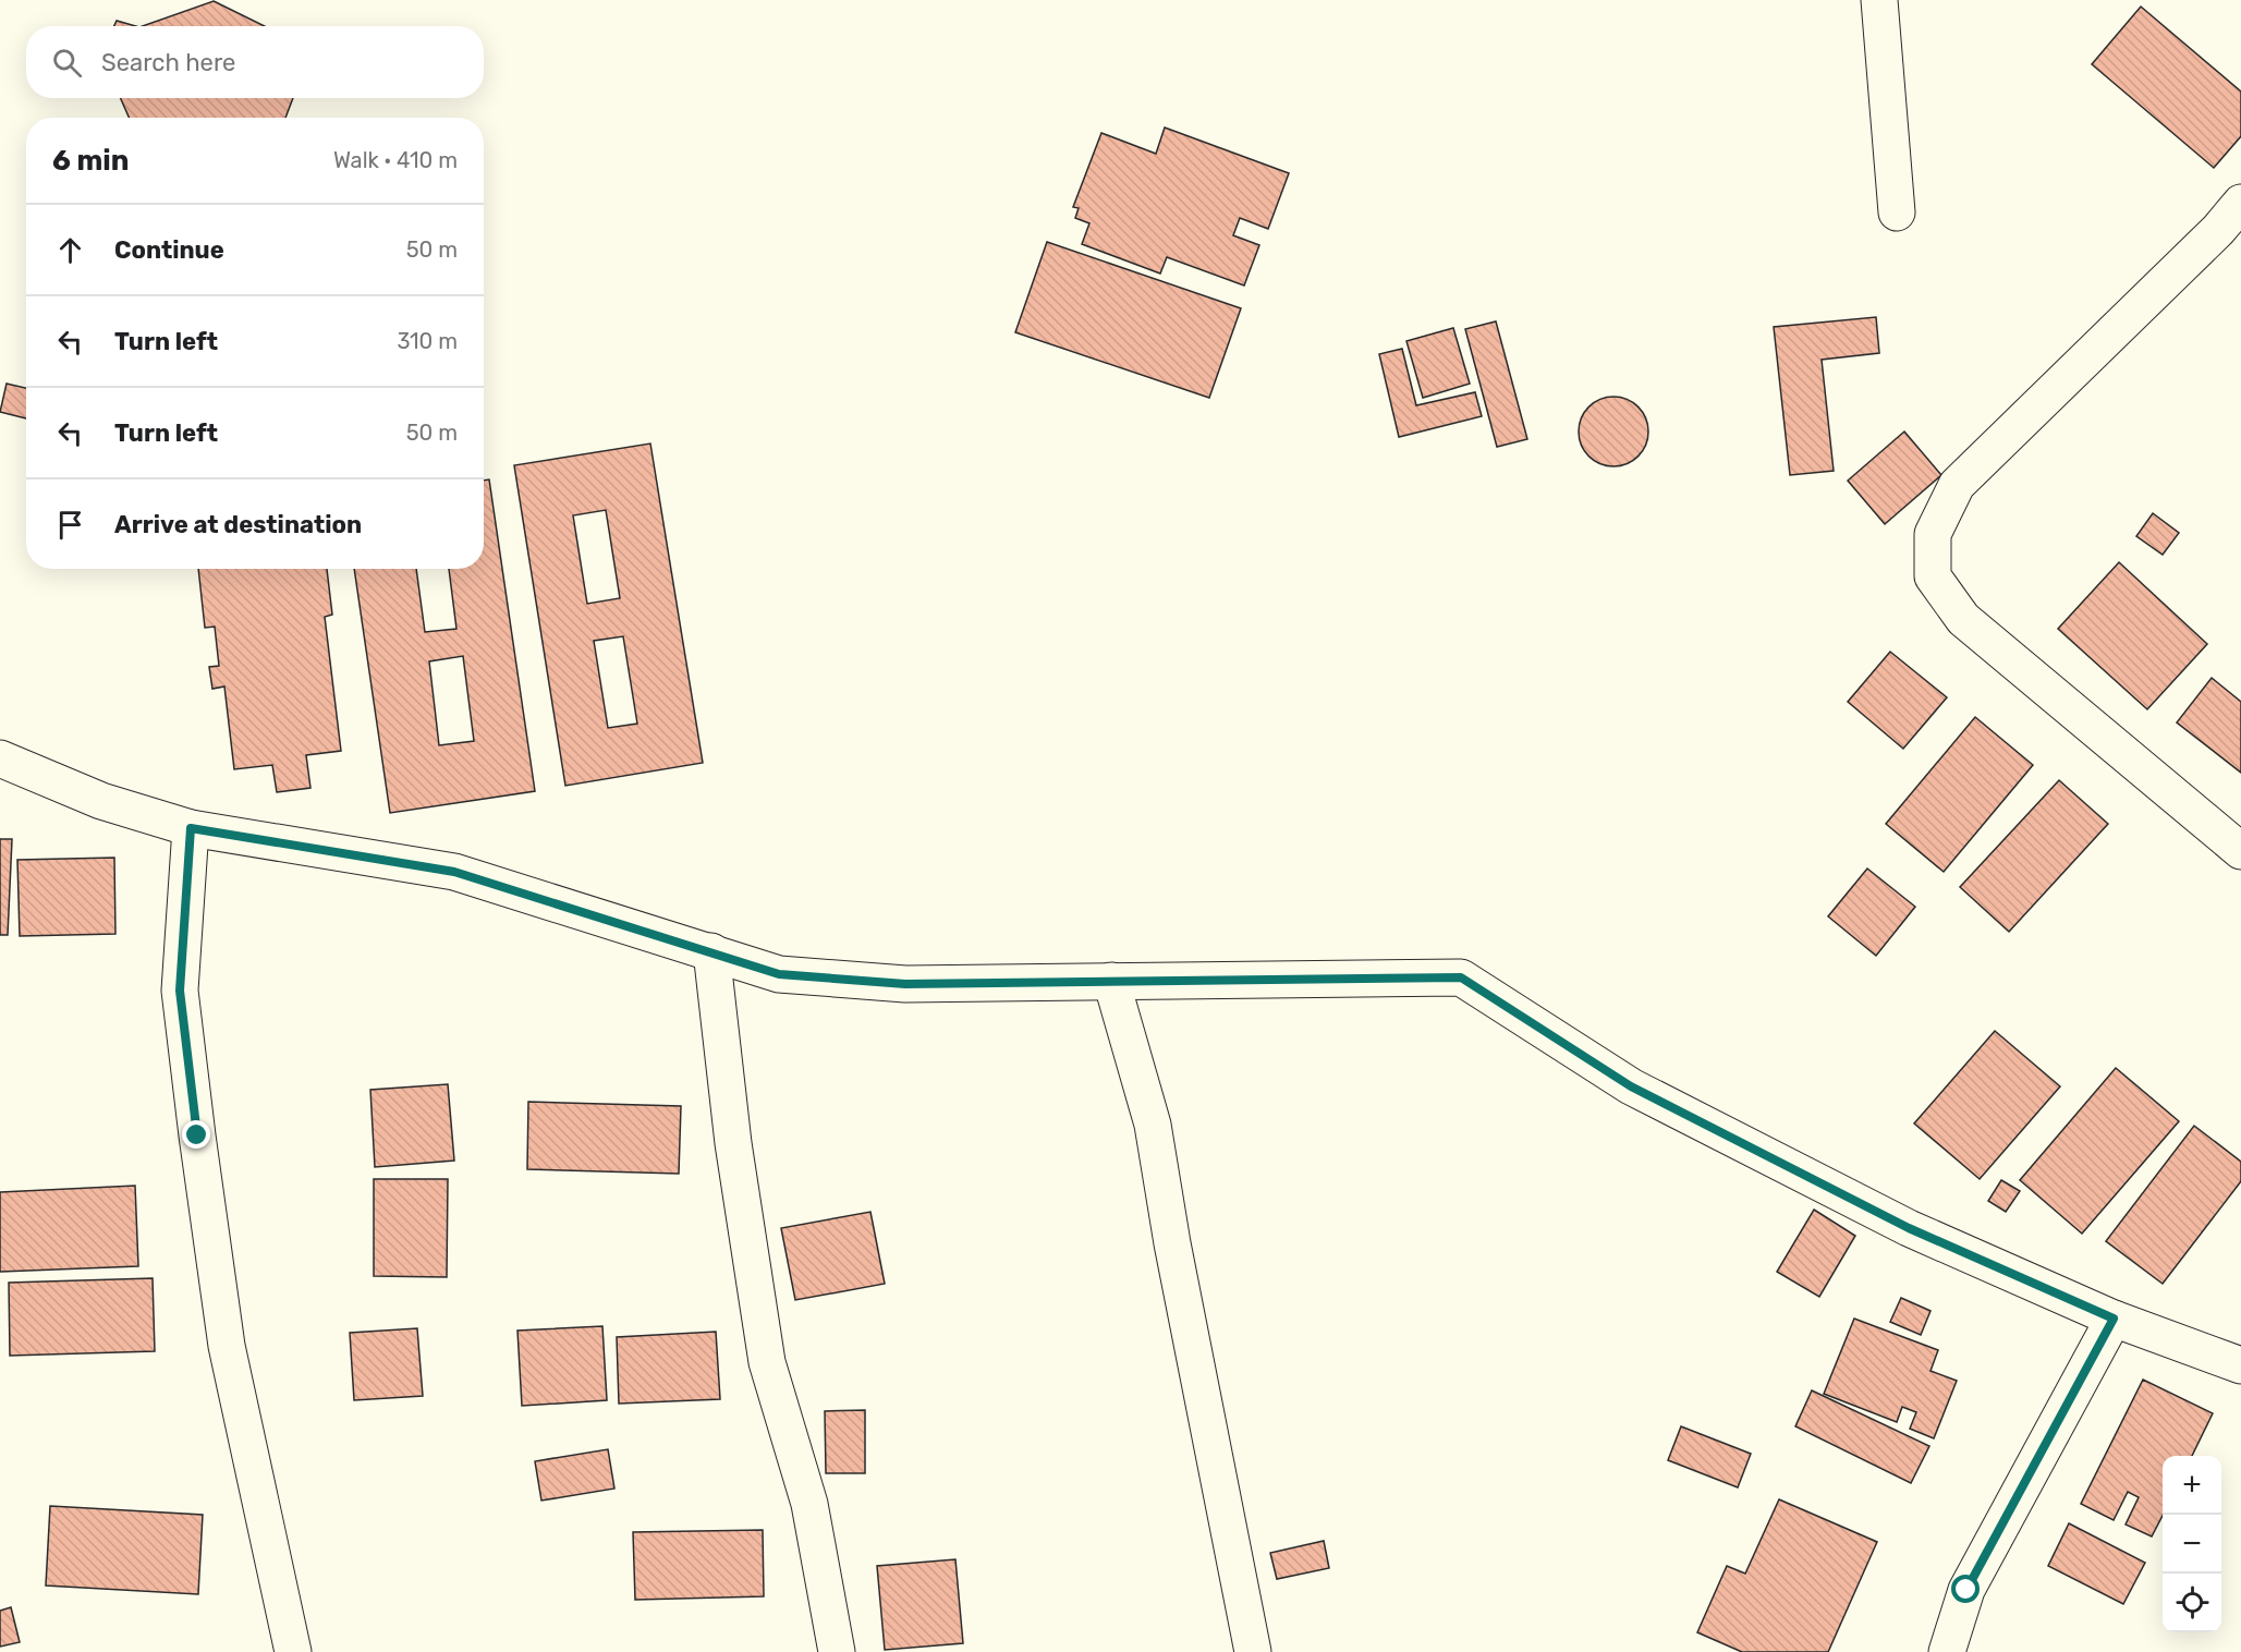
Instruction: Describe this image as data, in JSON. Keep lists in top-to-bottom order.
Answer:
{
  "page": {
    "search": "Search here",
    "heading": ["6 min", "Walk · 410 m"],
    "list": [
      ["Continue", "50 m"],
      ["Turn left", "310 m"],
      ["Turn left", "50 m"],
      "Arrive at destination"
    ],
    "map_buttons": ["+", "−"]
  }
}
